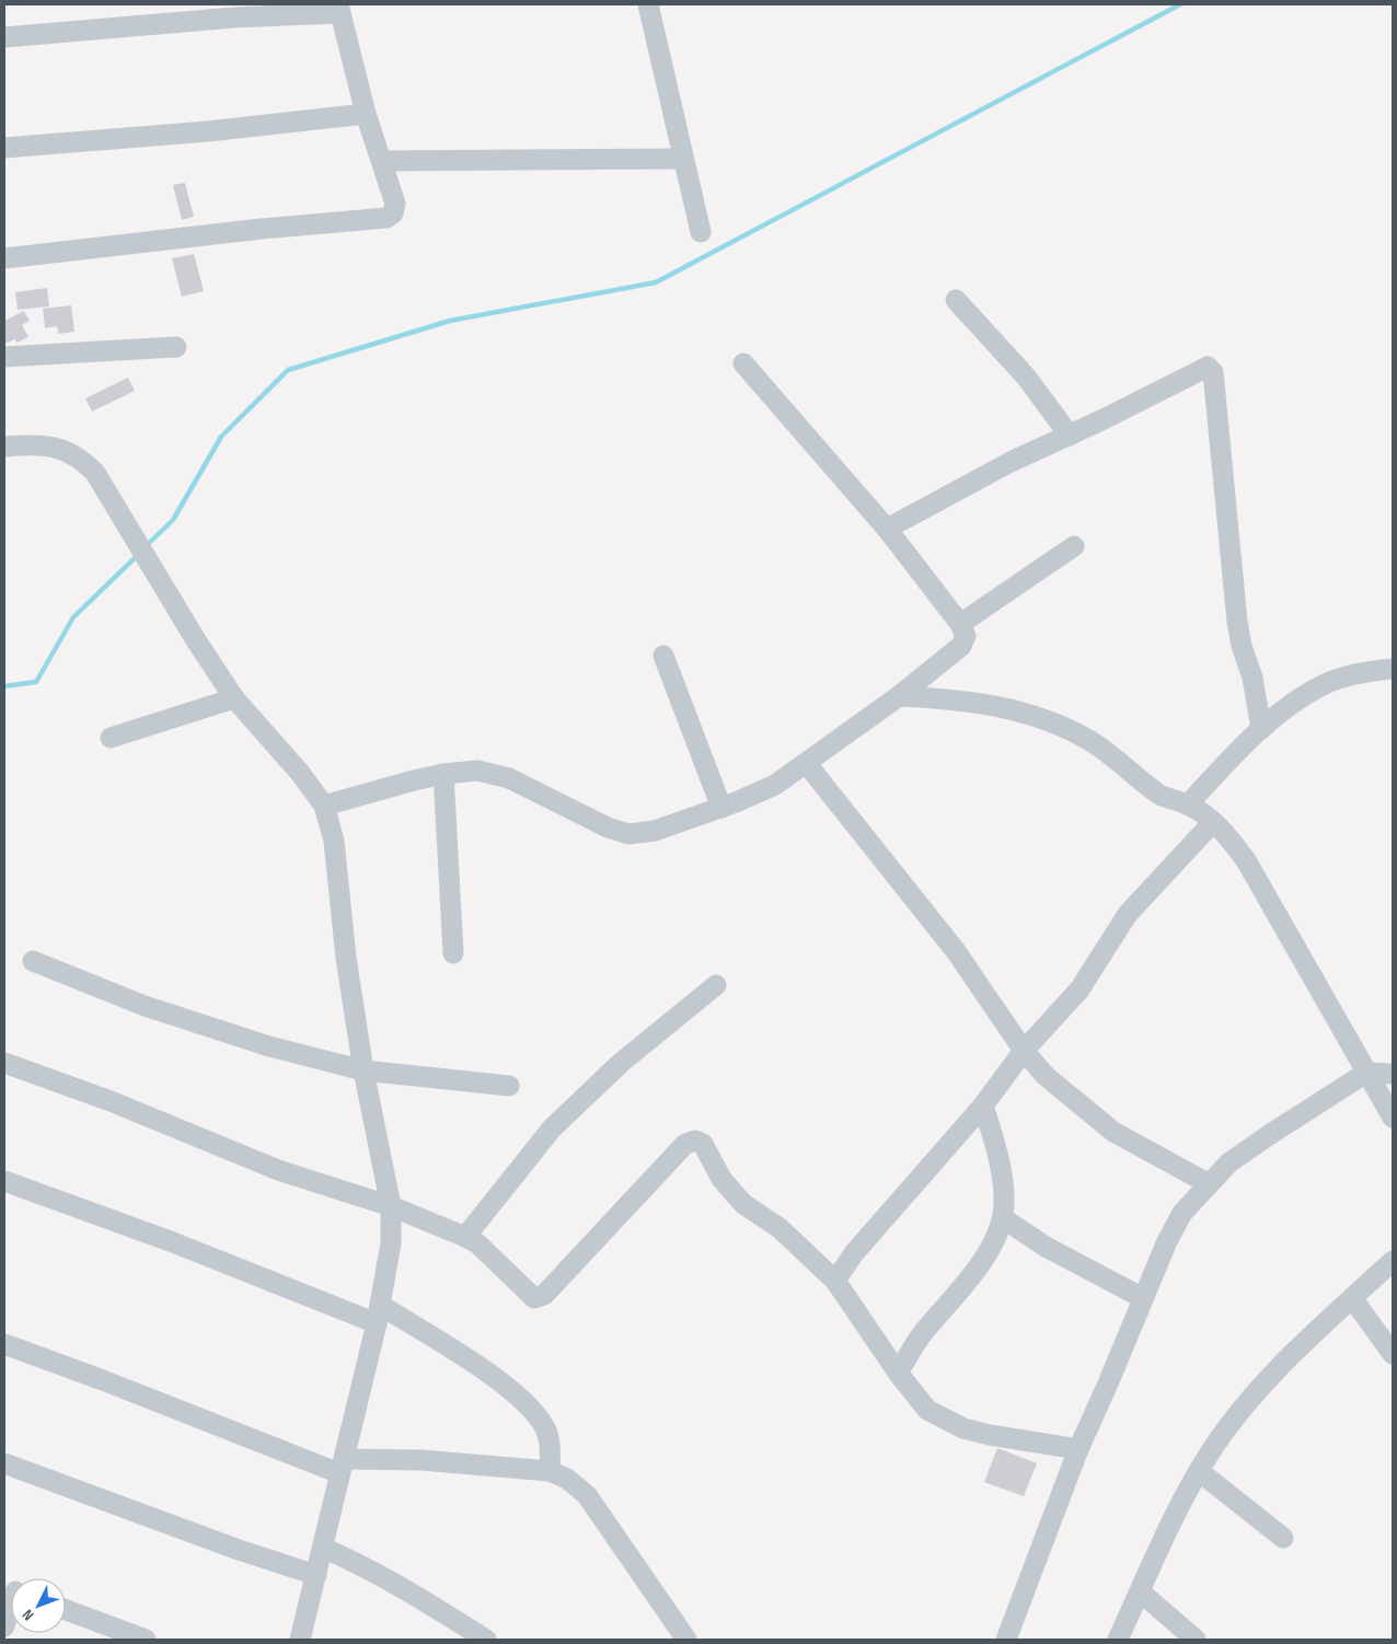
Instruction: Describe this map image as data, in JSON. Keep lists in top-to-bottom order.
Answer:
{
  "north": "bottom left"
}
